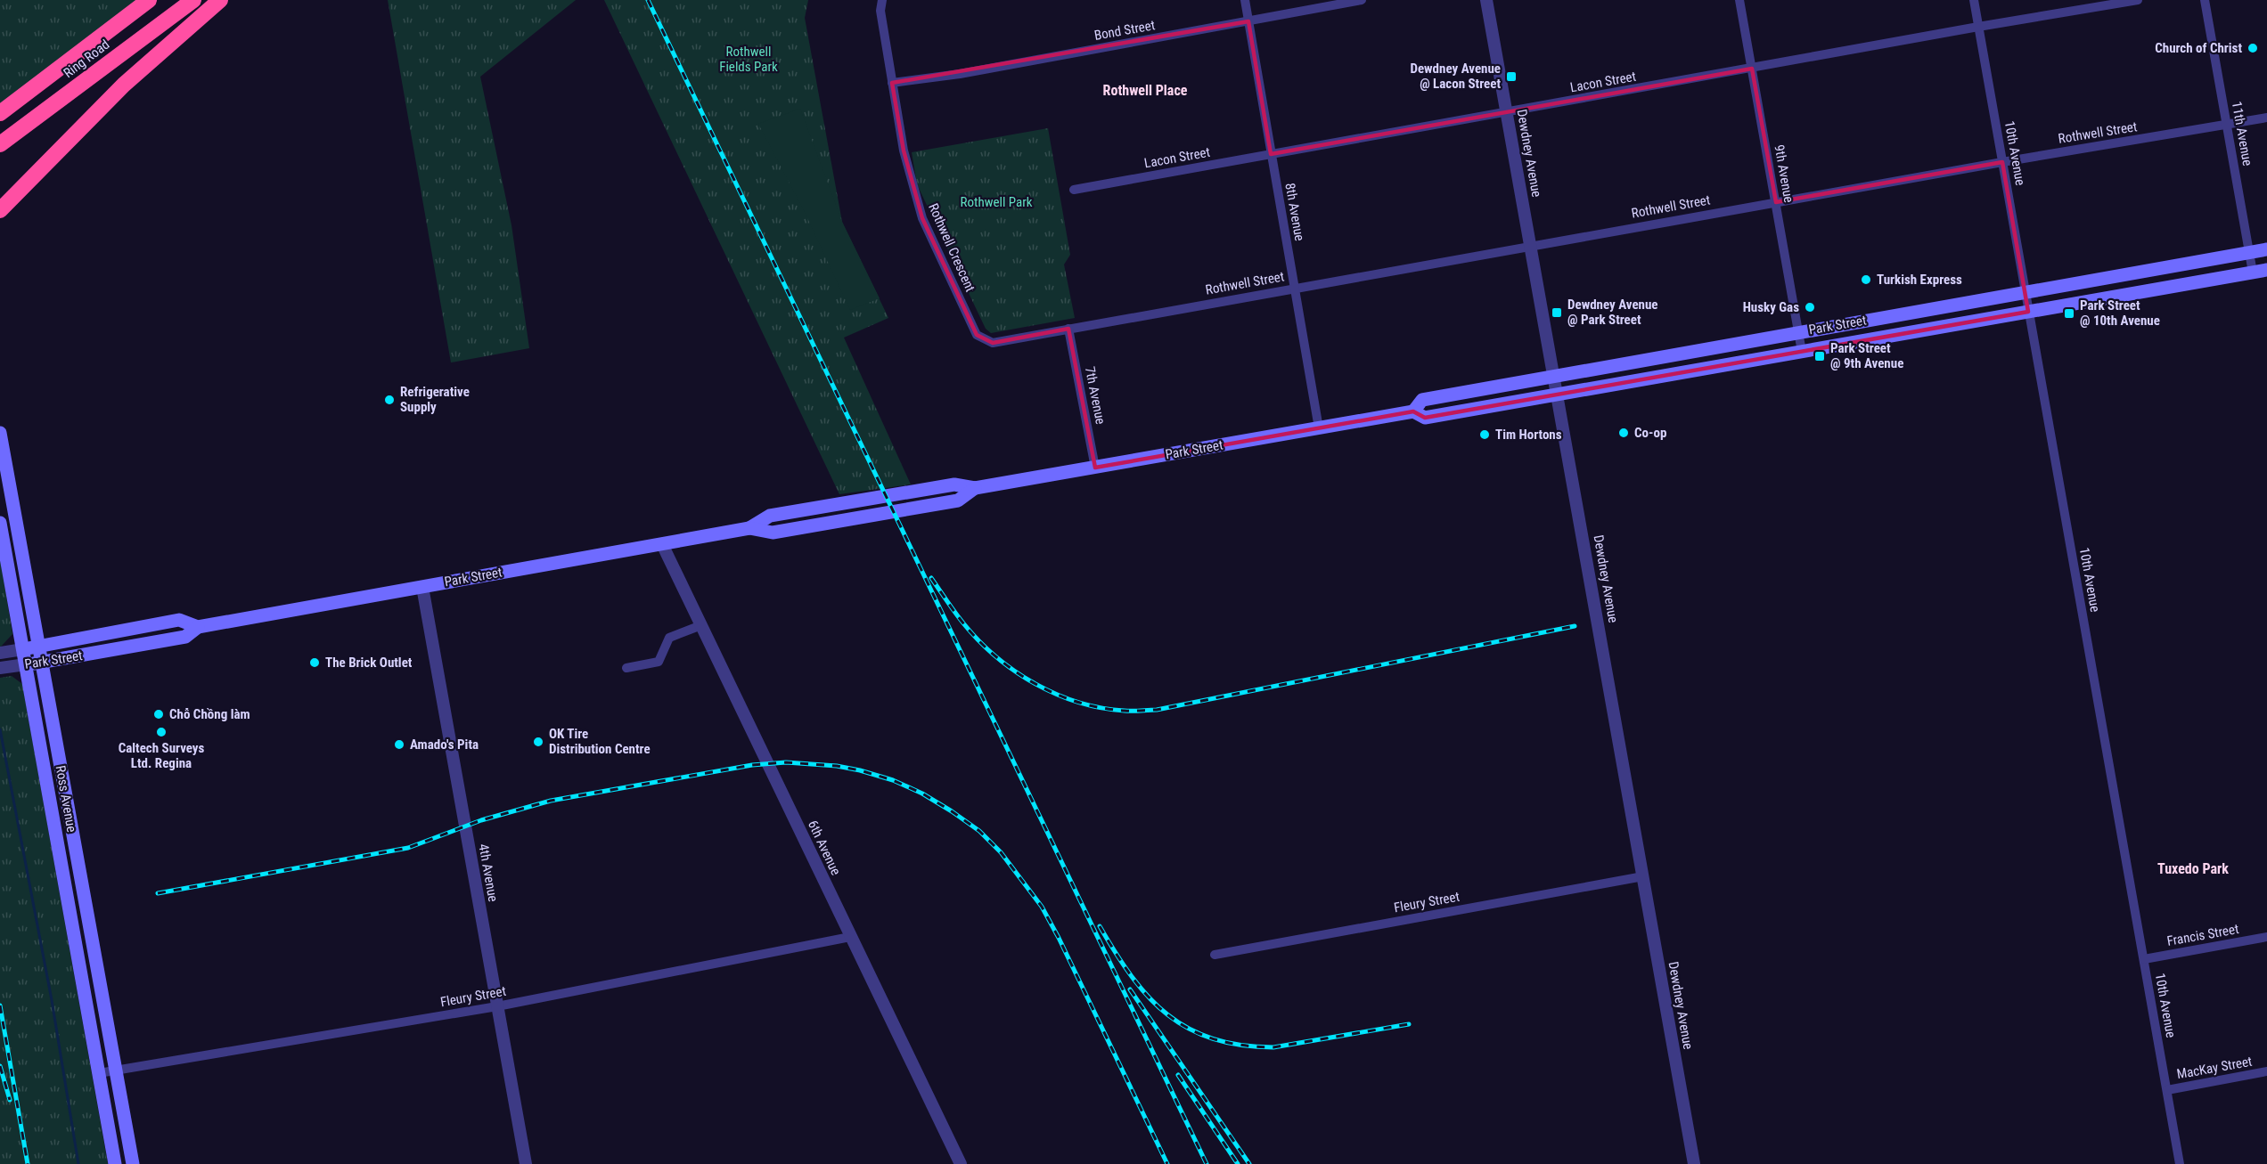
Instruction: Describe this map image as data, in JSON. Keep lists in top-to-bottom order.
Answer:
{
  "streets": {
    "highway": ["Ring Road"],
    "main road": ["Park Street", "Ross Avenue"],
    "street": [
      "Bond Street",
      "Lacon Street",
      "Rothwell Street",
      "11th Avenue",
      "Dewdney Avenue",
      "10th Avenue",
      "9th Avenue",
      "8th Avenue",
      "Rothwell Crescent",
      "7th Avenue",
      "6th Avenue",
      "4th Avenue",
      "Fleury Street",
      "Francis Street",
      "MacKay Street"
    ]
  },
  "crossings": [
    ["Bond Street", "8th Avenue"],
    ["Bond Street", "Rothwell Crescent"],
    ["Lacon Street", "Dewdney Avenue"],
    ["Lacon Street", "10th Avenue"],
    ["Lacon Street", "9th Avenue"],
    ["Lacon Street", "8th Avenue"],
    ["Rothwell Street", "11th Avenue"],
    ["Rothwell Street", "Dewdney Avenue"],
    ["Rothwell Street", "10th Avenue"],
    ["Rothwell Street", "9th Avenue"],
    ["Rothwell Street", "8th Avenue"],
    ["Rothwell Street", "Rothwell Crescent"],
    ["11th Avenue", "Park Street"],
    ["Dewdney Avenue", "Park Street"],
    ["Dewdney Avenue", "Fleury Street"],
    ["10th Avenue", "Park Street"],
    ["10th Avenue", "Francis Street"],
    ["10th Avenue", "MacKay Street"],
    ["9th Avenue", "Park Street"],
    ["8th Avenue", "Park Street"],
    ["Rothwell Crescent", "7th Avenue"],
    ["Park Street", "7th Avenue"],
    ["Park Street", "Ross Avenue"],
    ["Park Street", "6th Avenue"],
    ["Park Street", "4th Avenue"],
    ["Ross Avenue", "Fleury Street"],
    ["6th Avenue", "Fleury Street"],
    ["4th Avenue", "Fleury Street"]
  ],
  "districts": ["Rothwell Place", "Tuxedo Park"],
  "parks": ["Rothwell Fields Park", "Rothwell Park"],
  "places": {
    "other": [
      "Church of Christ",
      "Turkish Express",
      "Husky Gas",
      "Refrigerative Supply",
      "Co-op",
      "Tim Hortons",
      "The Brick Outlet",
      "Chỗ Chồng làm",
      "Caltech Surveys Ltd. Regina",
      "OK Tire Distribution Centre",
      "Amado's Pita"
    ],
    "transit": [
      "Dewdney Avenue @ Lacon Street",
      "Dewdney Avenue @ Park Street",
      "Park Street @ 10th Avenue",
      "Park Street @ 9th Avenue"
    ]
  }
}
